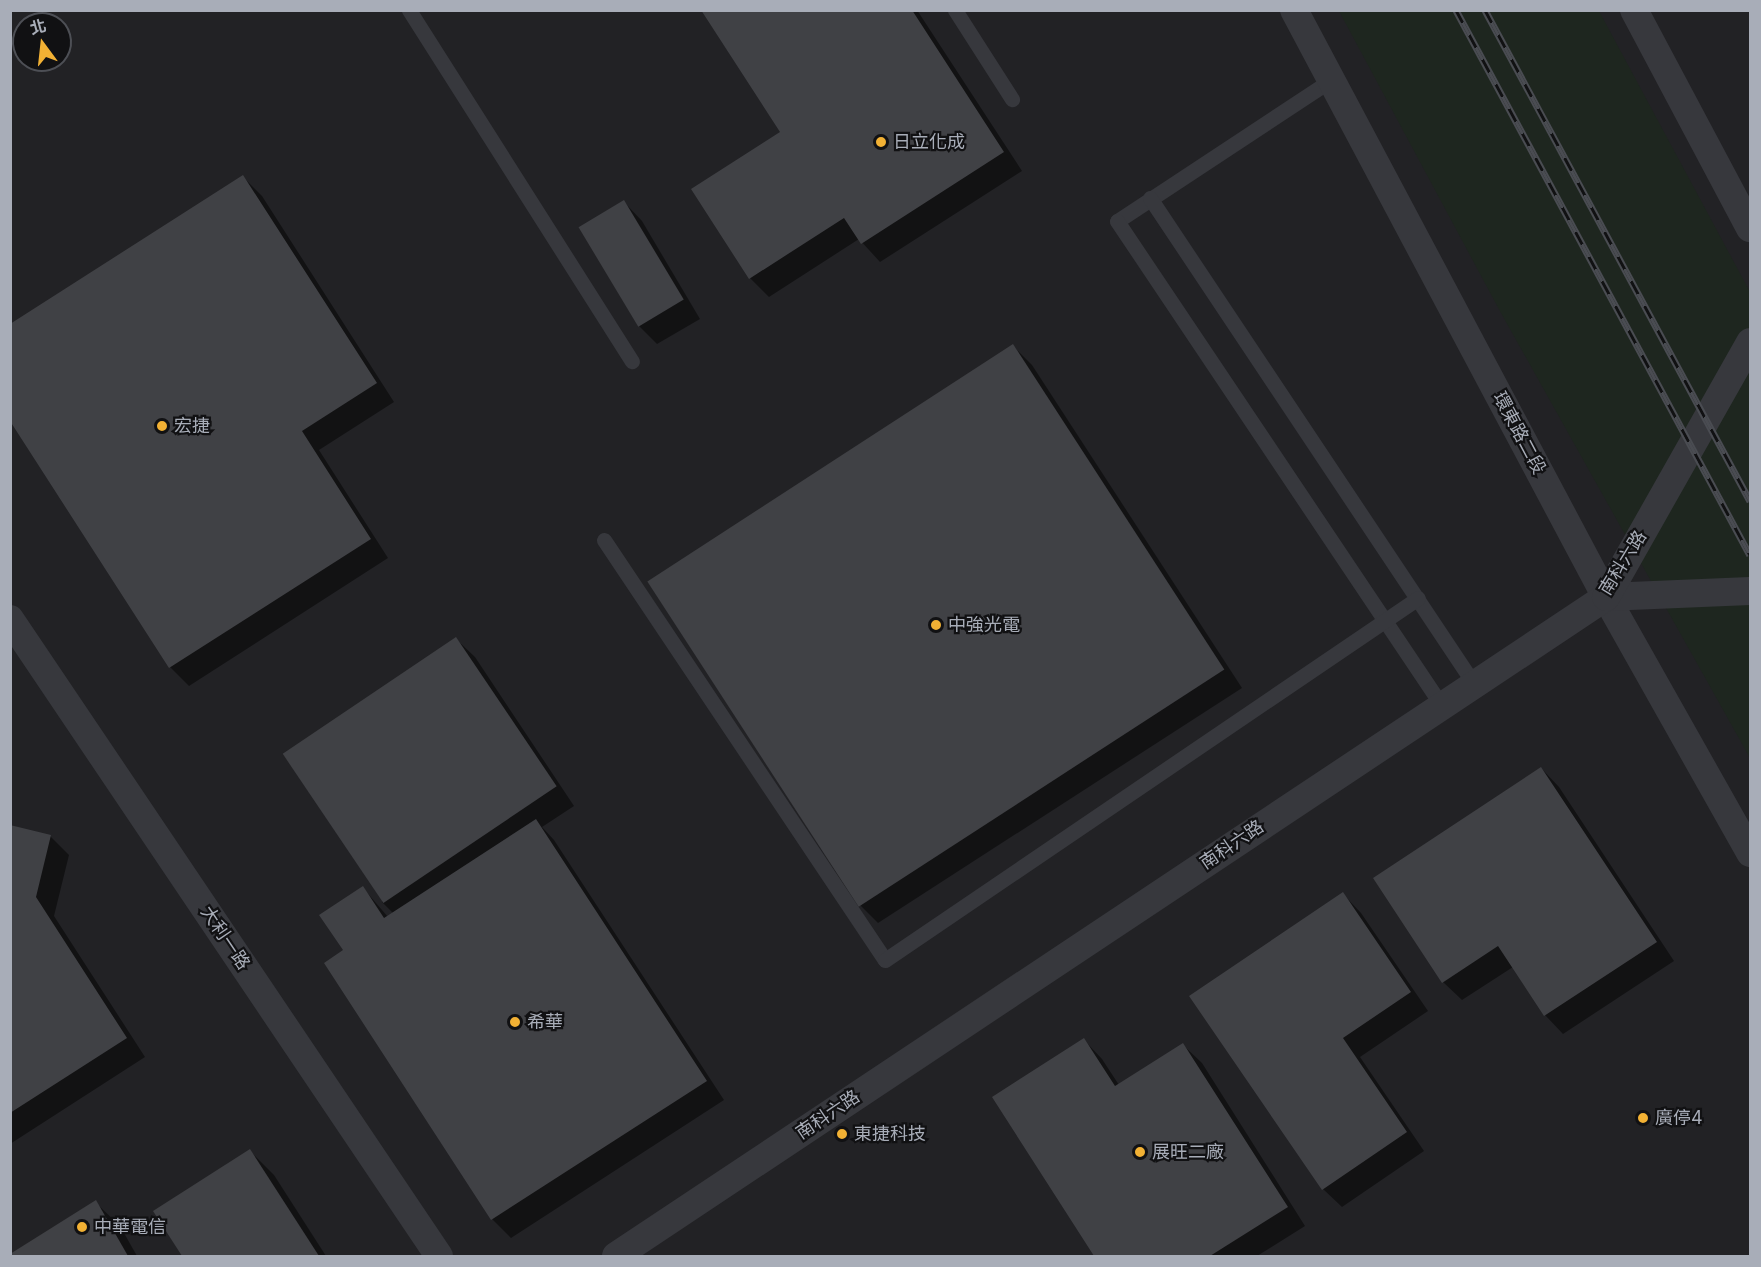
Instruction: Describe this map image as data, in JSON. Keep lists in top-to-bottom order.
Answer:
{
  "streets": {
    "street": ["環東路二段", "南科六路", "大利一路"]
  },
  "crossings": [
    ["環東路二段", "南科六路"]
  ],
  "places": [
    "日立化成",
    "宏捷",
    "中強光電",
    "希華",
    "廣停4",
    "東捷科技",
    "展旺二廠",
    "中華電信"
  ],
  "north": "top"
}
